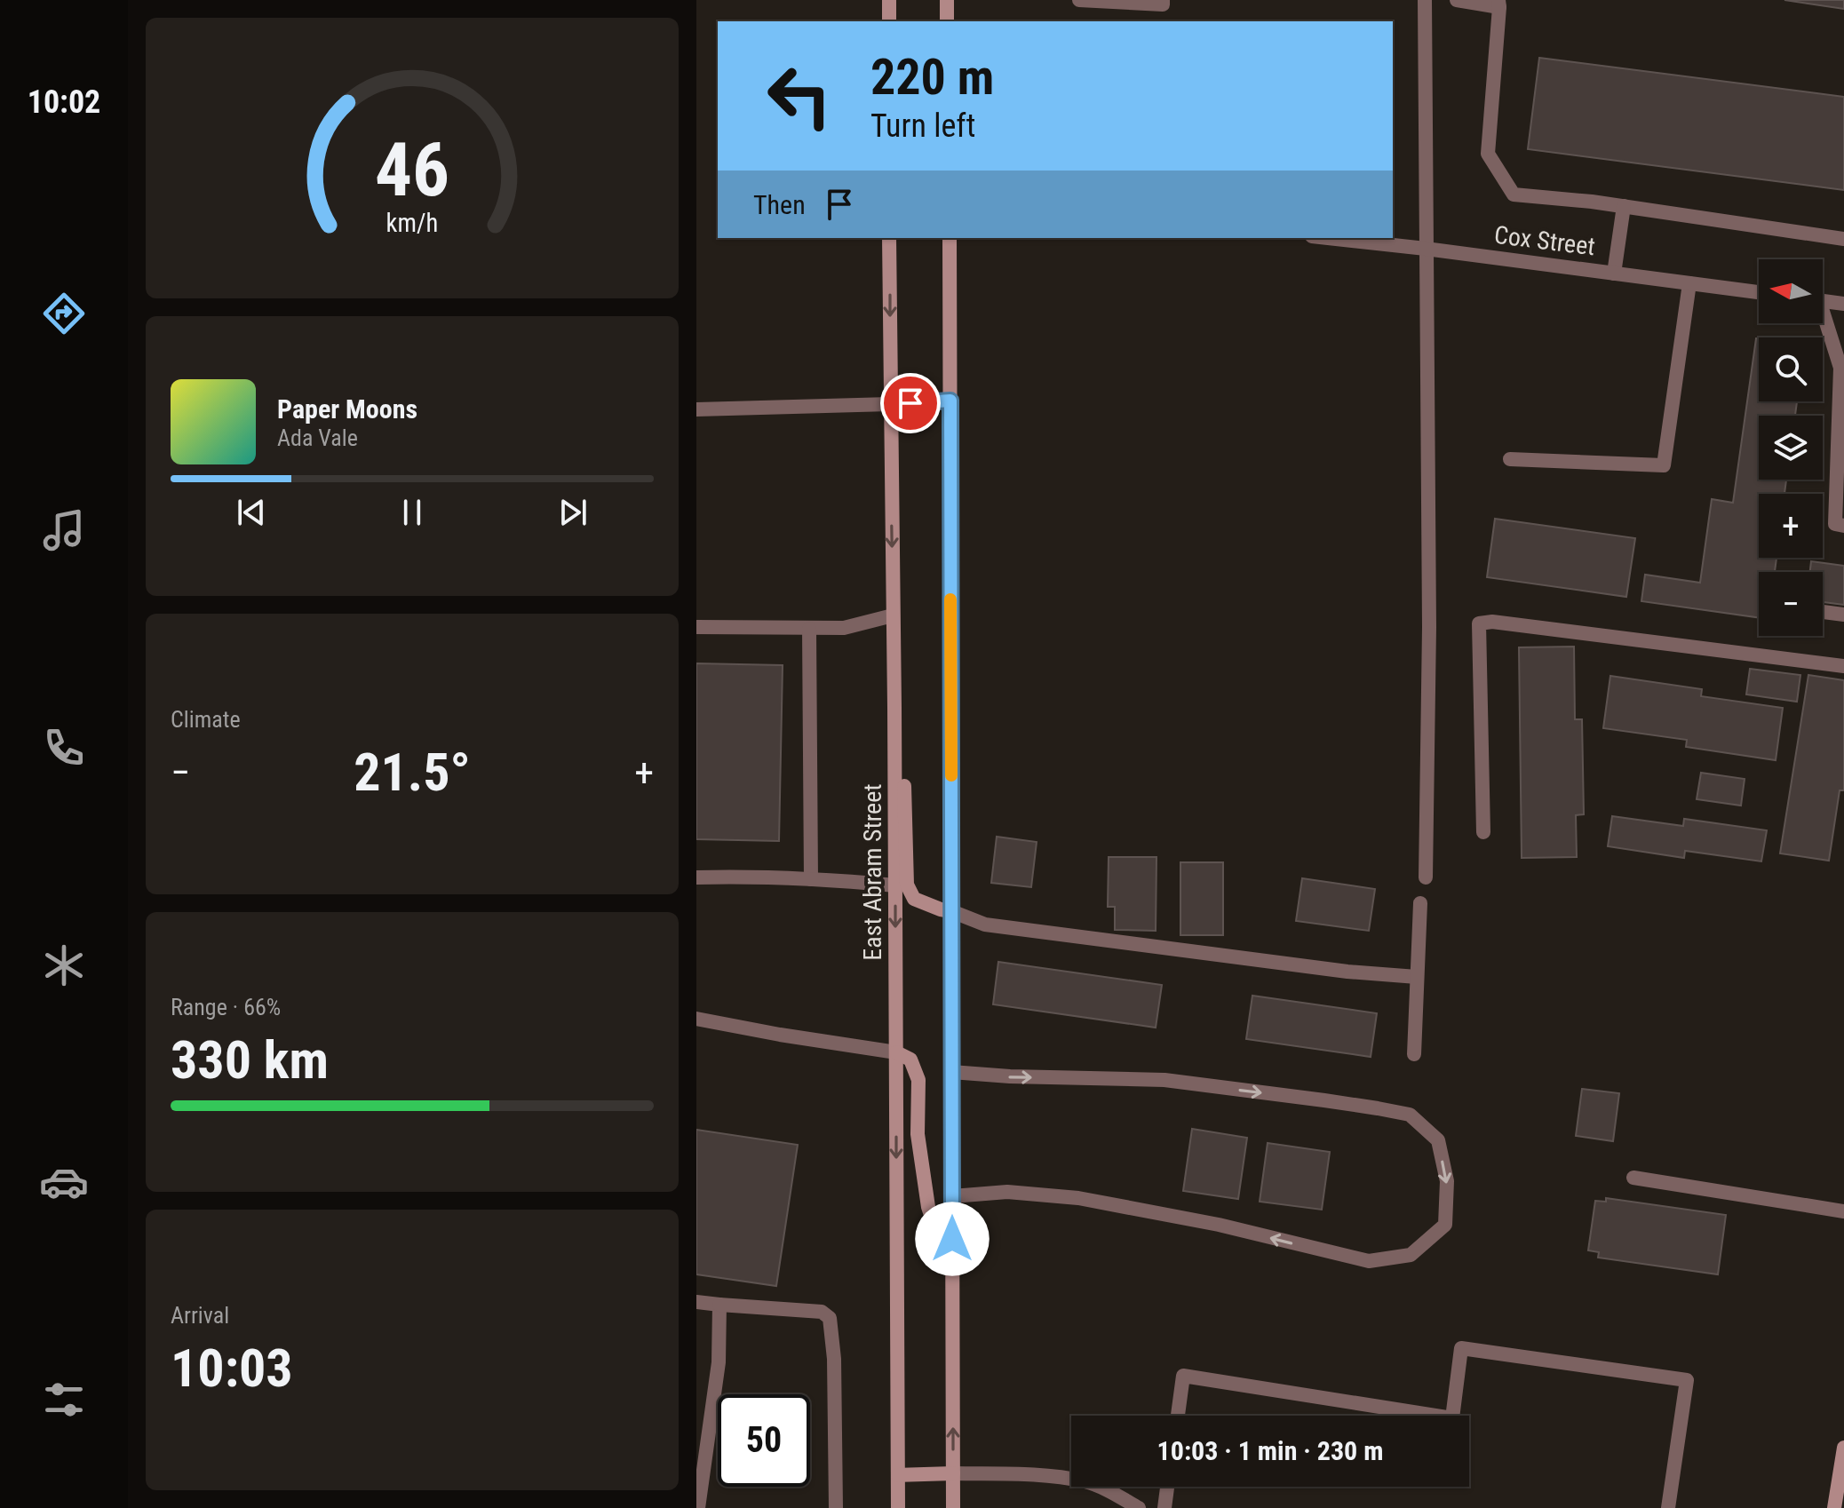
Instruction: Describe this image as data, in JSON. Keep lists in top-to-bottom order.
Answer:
{
  "streets": {
    "main road": ["East Abram Street"],
    "street": ["Cox Street"]
  },
  "north": "left",
  "page": {
    "tabs": "10:02",
    "turn": ["220 m", "Turn left"],
    "then": "Then",
    "map_buttons": ["+", "−"],
    "song": ["Paper Moons", "Ada Vale"],
    "tile": [
      "Climate",
      ["Range · 66%", "330 km"],
      ["Arrival", "10:03"]
    ],
    "heat": ["−", "21.5°", "+"],
    "limit": "50",
    "trip": "10:03 · 1 min · 230 m",
    "gauge": ["46", "km/h"]
  }
}
